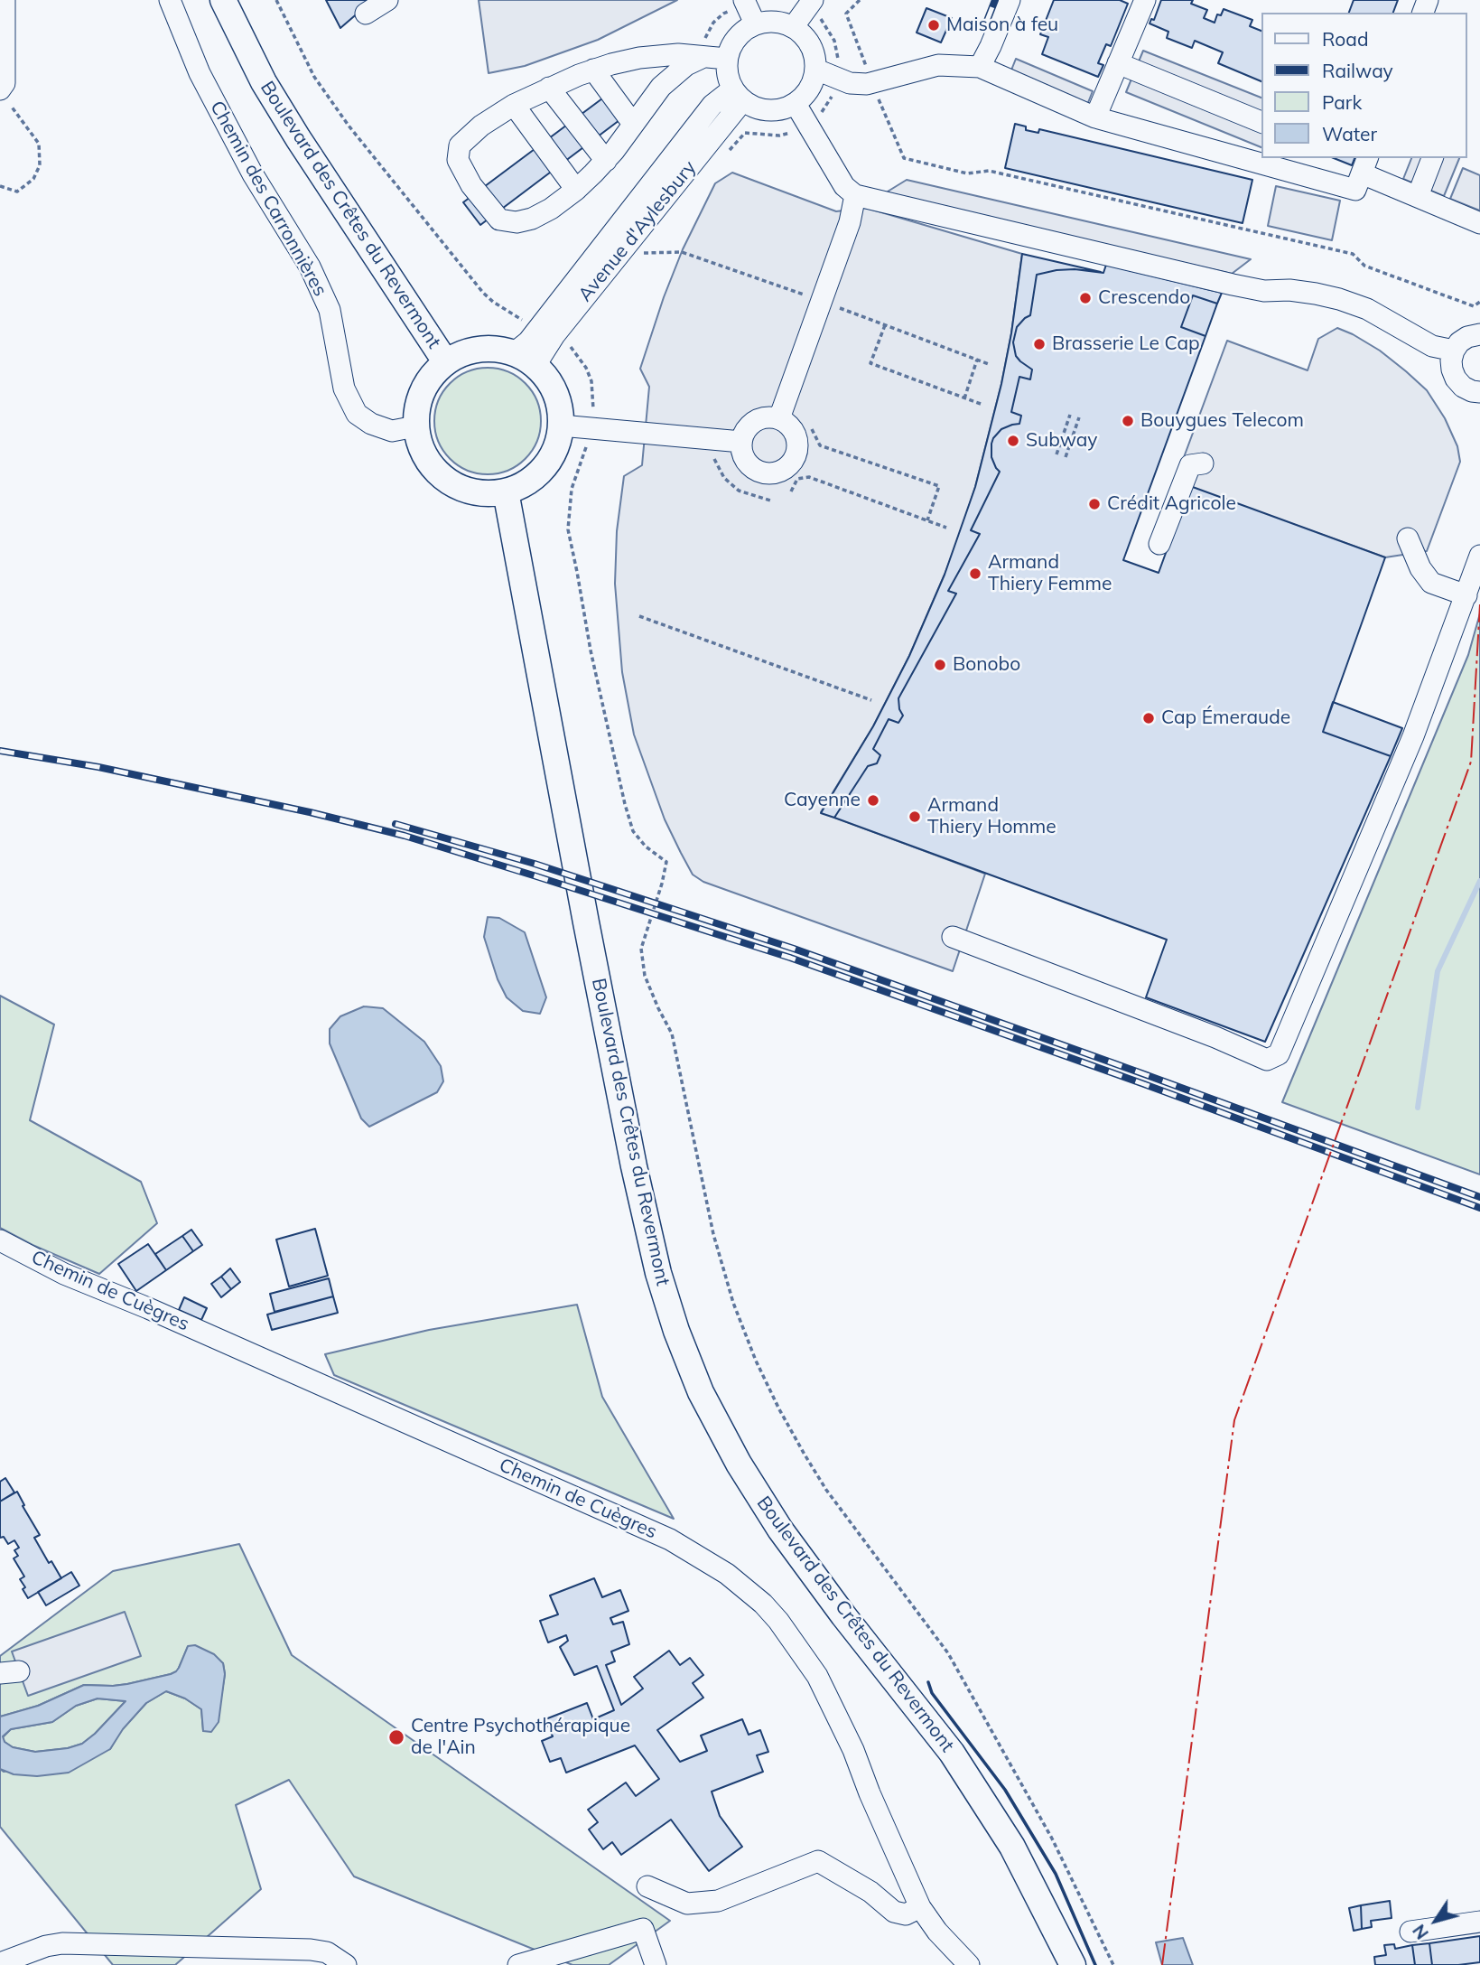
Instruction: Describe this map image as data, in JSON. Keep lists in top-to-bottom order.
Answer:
{
  "streets": {
    "main road": ["Boulevard des Crêtes du Revermont"],
    "street": ["Chemin des Carronnières", "Avenue d'Aylesbury", "Chemin de Cuègres"]
  },
  "crossings": [
    ["Chemin des Carronnières", "Boulevard des Crêtes du Revermont"],
    ["Chemin des Carronnières", "Avenue d'Aylesbury"],
    ["Boulevard des Crêtes du Revermont", "Avenue d'Aylesbury"]
  ],
  "places": [
    "Maison à feu",
    "Crescendo",
    "Brasserie Le Cap",
    "Bouygues Telecom",
    "Subway",
    "Crédit Agricole",
    "Armand Thiery Femme",
    "Bonobo",
    "Cap Émeraude",
    "Cayenne",
    "Armand Thiery Homme",
    "Centre Psychothérapique de l'Ain"
  ],
  "legend": [
    "Road",
    "Railway",
    "Park",
    "Water"
  ],
  "north": "bottom left"
}
